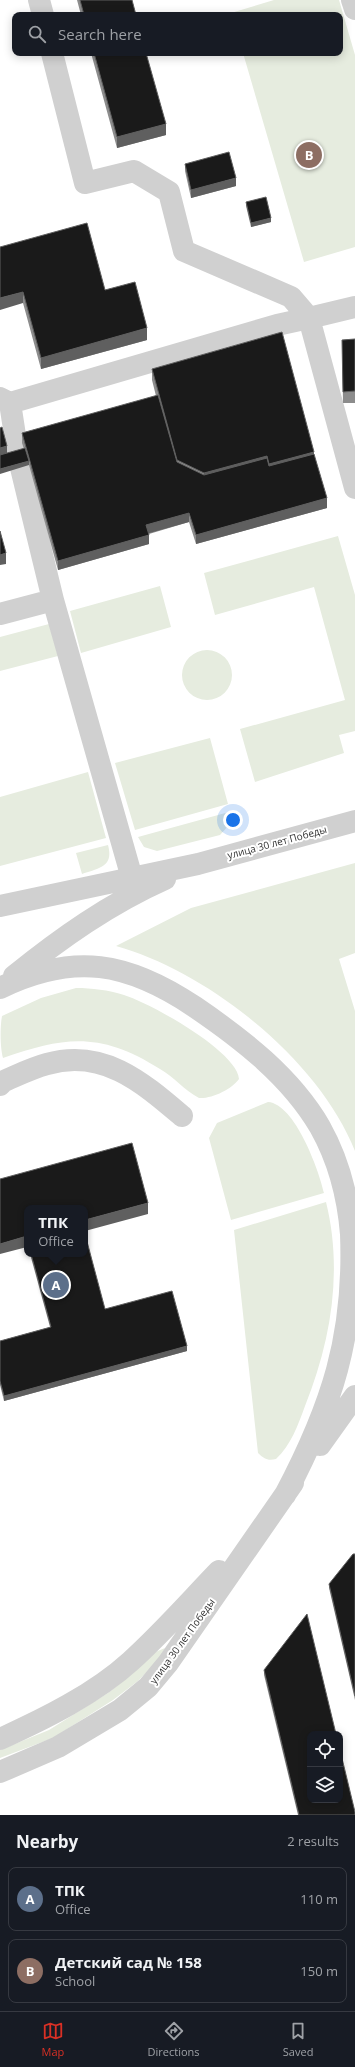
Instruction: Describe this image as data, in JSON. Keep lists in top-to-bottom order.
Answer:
{
  "streets": {
    "street": ["улица 30 лет Победы"]
  },
  "page": {
    "search": "Search here",
    "pins": ["B", "A"],
    "popup": ["ТПК", "Office"],
    "heading": ["Nearby", "2 results"],
    "list": [
      {
        "mark": "A",
        "name": "ТПК",
        "note": "Office",
        "value": "110 m"
      },
      {
        "mark": "B",
        "name": "Детский сад № 158",
        "note": "School",
        "value": "150 m"
      }
    ],
    "nav": ["Map", "Directions", "Saved"]
  }
}
